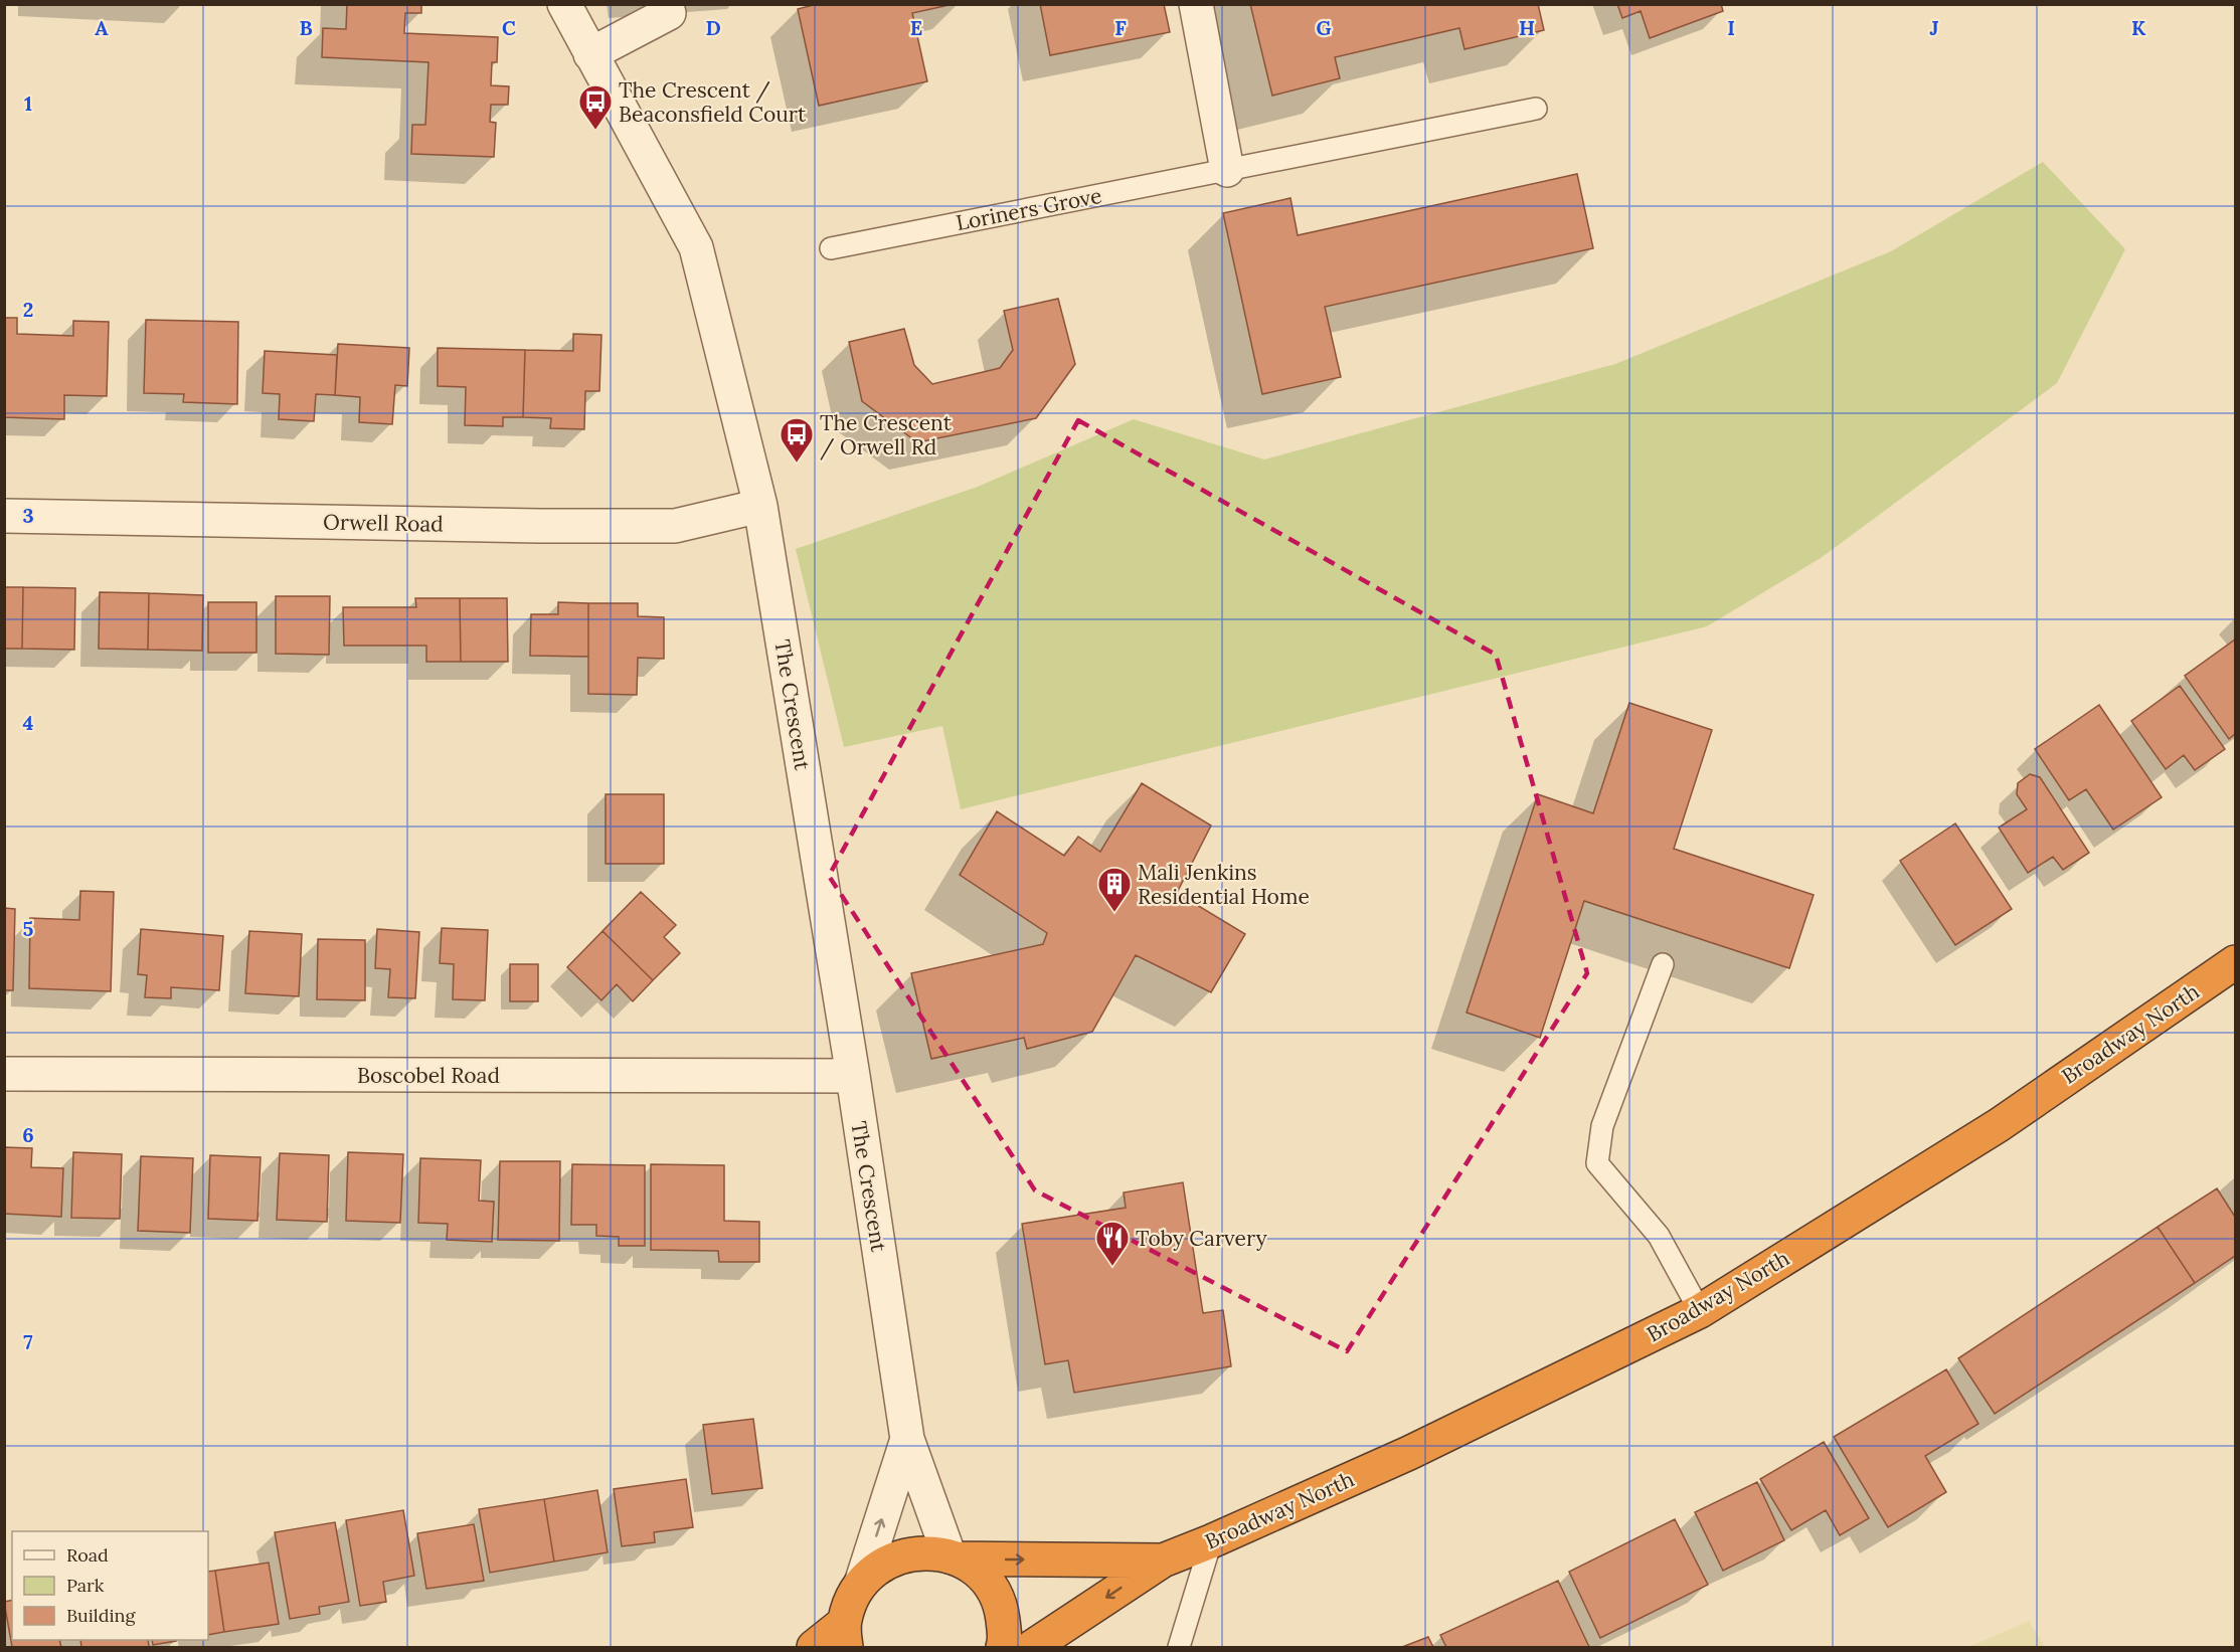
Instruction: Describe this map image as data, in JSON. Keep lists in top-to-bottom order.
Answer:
{
  "streets": {
    "highway": ["Broadway North"],
    "street": ["Orwell Road", "The Crescent", "Boscobel Road"],
    "lane": ["Loriners Grove"]
  },
  "crossings": [
    ["Orwell Road", "The Crescent"],
    ["The Crescent", "Broadway North"],
    ["The Crescent", "Boscobel Road"]
  ],
  "places": {
    "bus stop": ["The Crescent / Beaconsfield Court", "The Crescent / Orwell Rd"],
    "building": ["Mali Jenkins Residential Home"],
    "restaurant": ["Toby Carvery"]
  },
  "legend": ["Road", "Park", "Building"],
  "grid": {
    "columns": [
      "A",
      "B",
      "C",
      "D",
      "E",
      "F",
      "G",
      "H",
      "I",
      "J",
      "K"
    ],
    "rows": [
      "1",
      "2",
      "3",
      "4",
      "5",
      "6",
      "7"
    ]
  }
}
